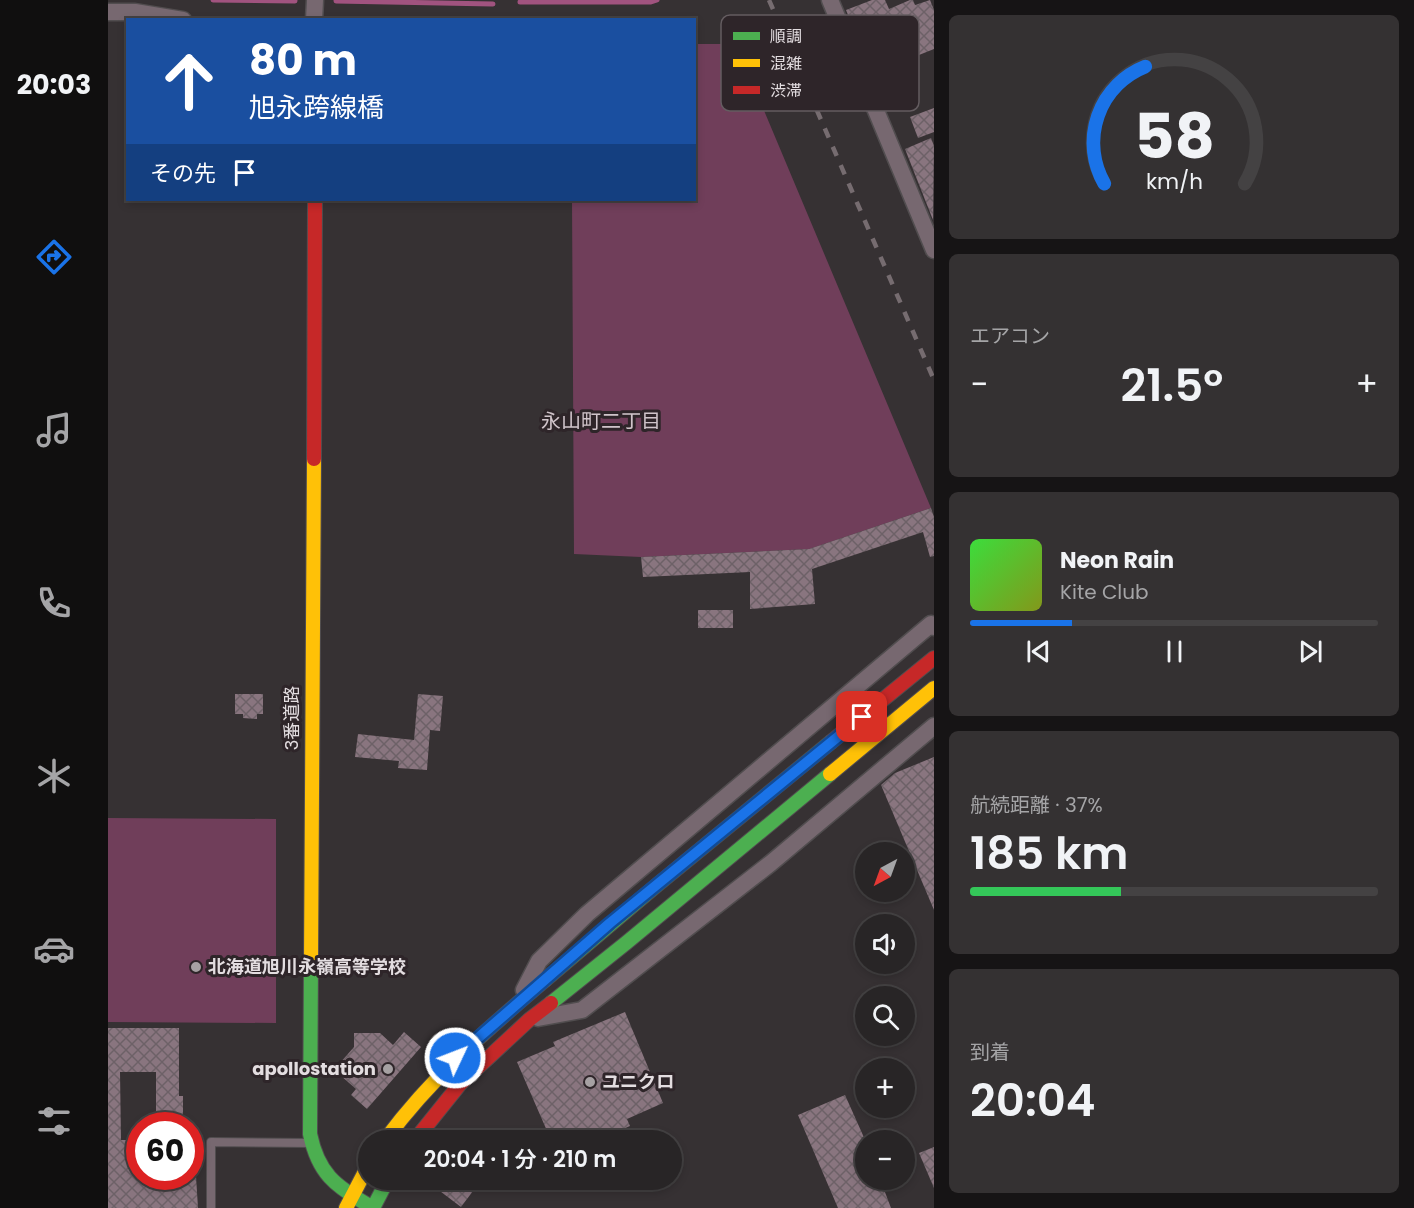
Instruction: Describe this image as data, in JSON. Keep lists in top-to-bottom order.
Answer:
{
  "streets": {
    "main road": ["3番道路"]
  },
  "districts": ["永山町二丁目"],
  "places": ["北海道旭川永嶺高等学校", "apollostation", "ユニクロ"],
  "legend": ["順調", "混雑", "渋滞"],
  "north": "bottom left",
  "page": {
    "tabs": "20:03",
    "turn": ["80 m", "旭永跨線橋"],
    "then": "その先",
    "tile": [
      "エアコン",
      ["航続距離 · 37%", "185 km"],
      ["到着", "20:04"]
    ],
    "heat": ["−", "21.5°", "+"],
    "song": ["Neon Rain", "Kite Club"],
    "map_buttons": ["+", "−"],
    "limit": "60",
    "trip": "20:04 · 1 分 · 210 m",
    "gauge": ["58", "km/h"]
  }
}
